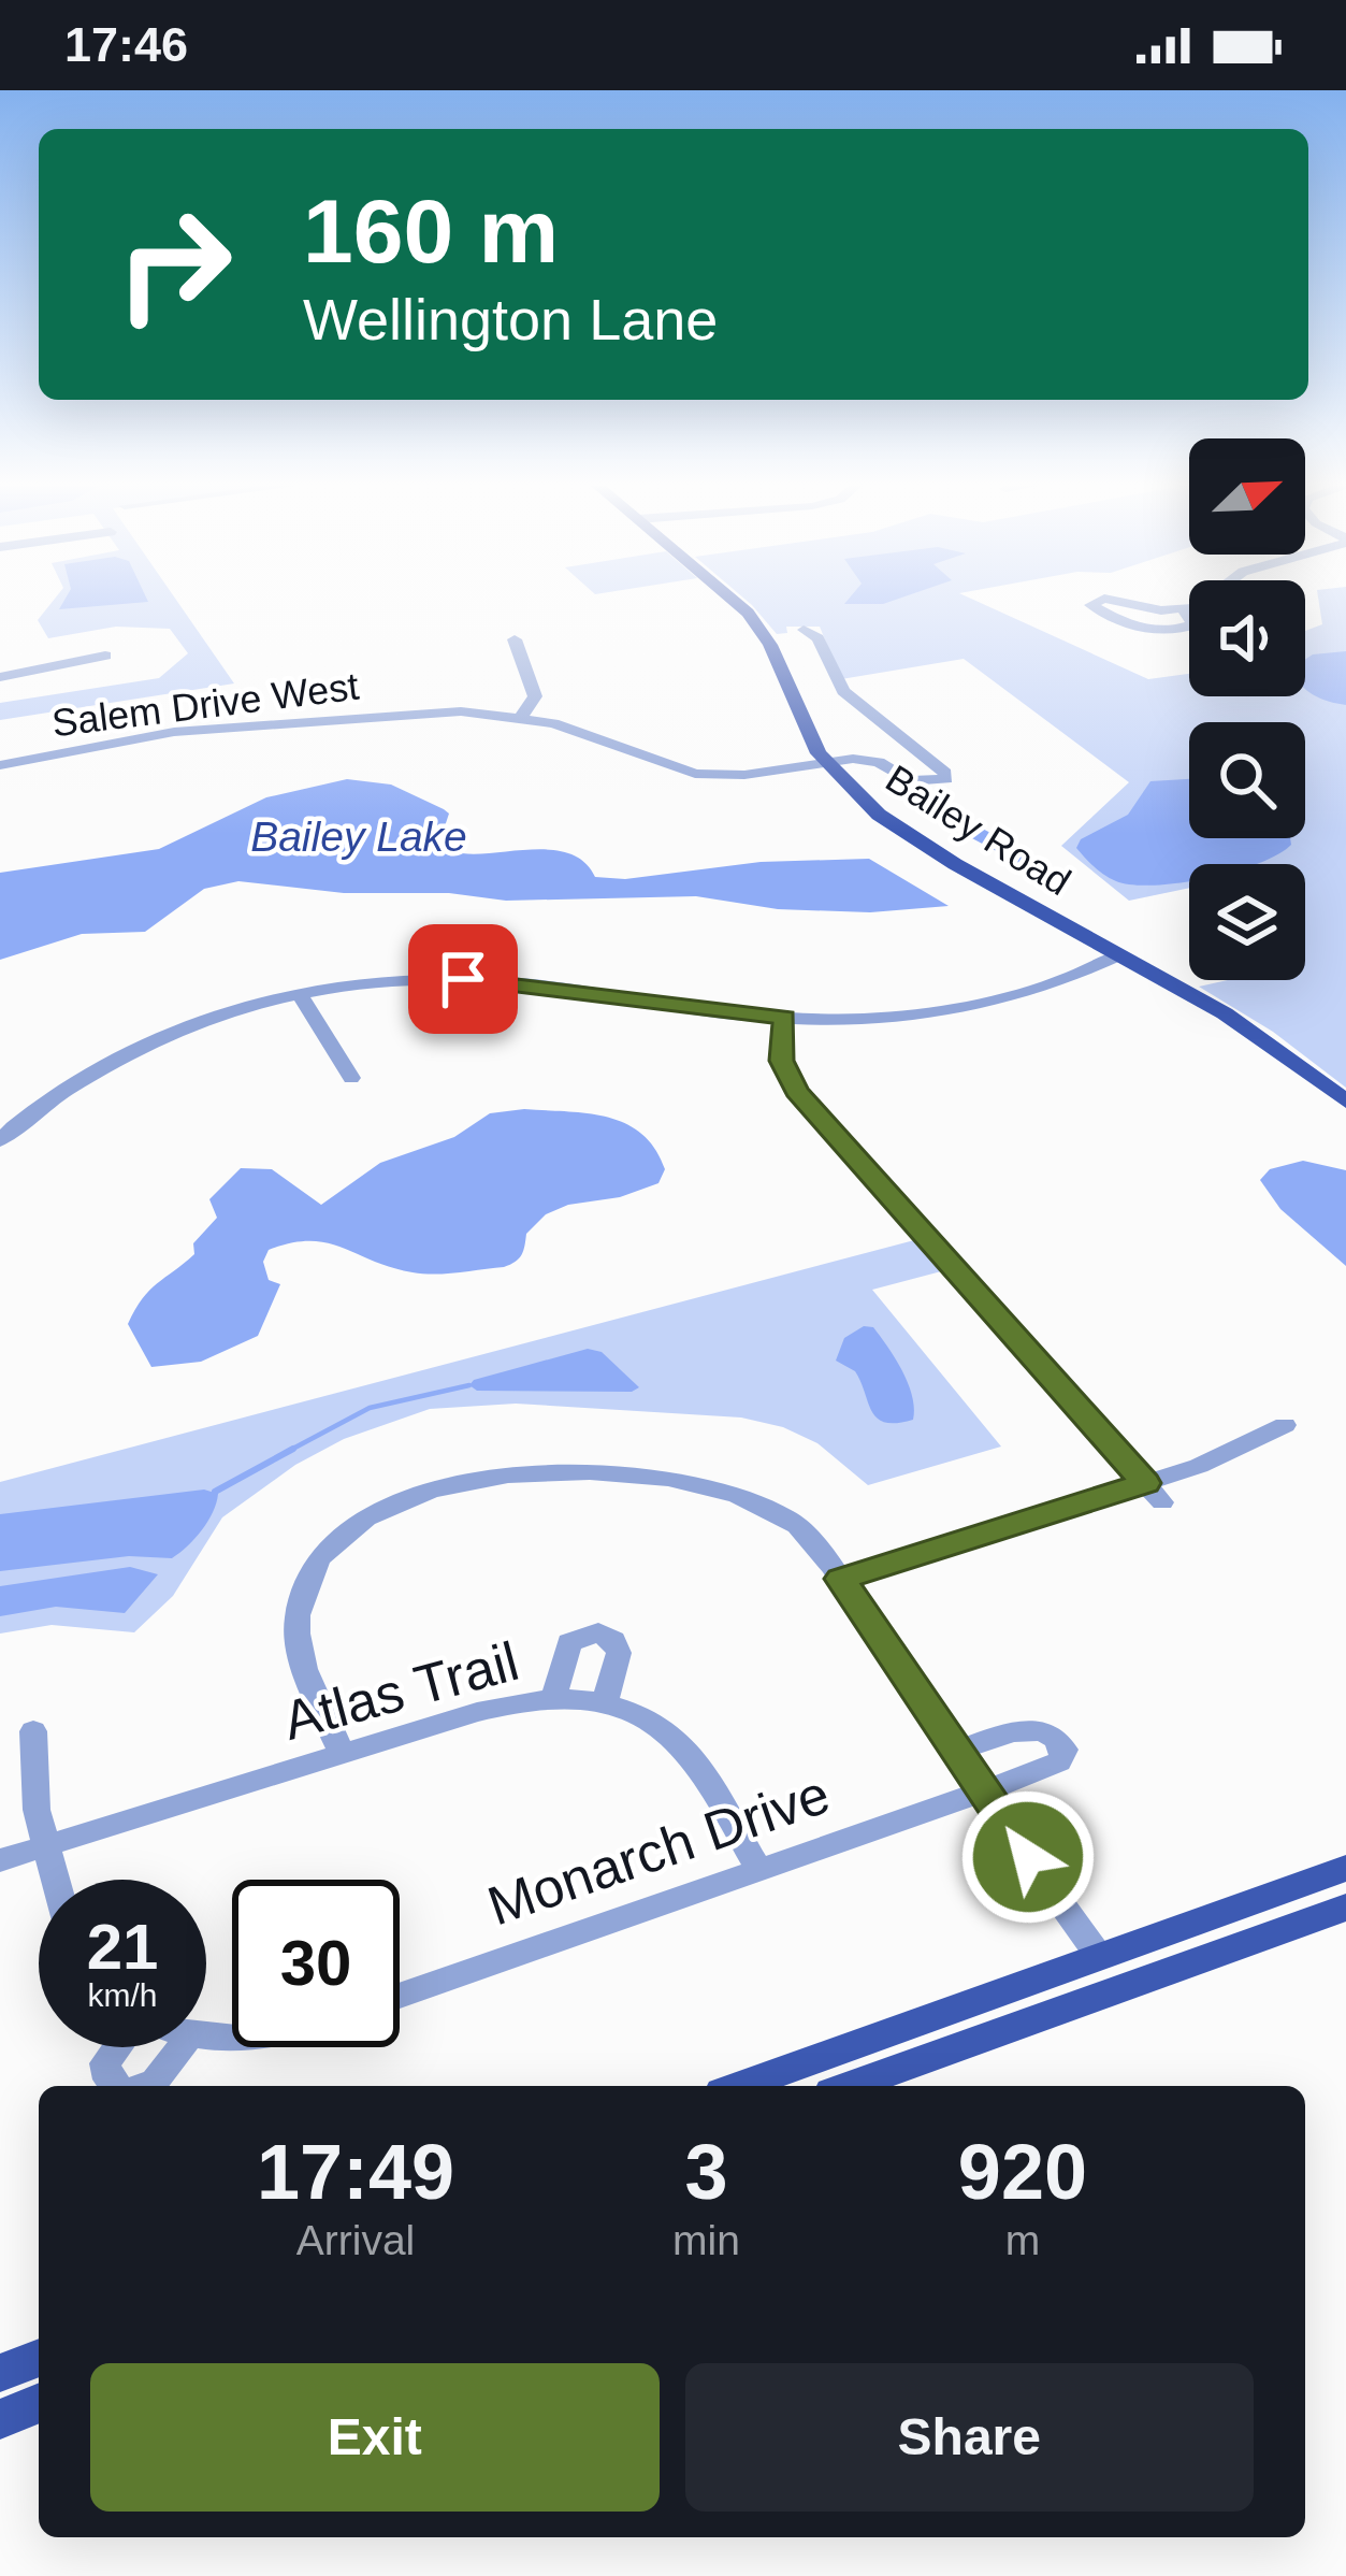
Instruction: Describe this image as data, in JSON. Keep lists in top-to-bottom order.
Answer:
{
  "streets": {
    "main road": ["Bailey Road"],
    "street": ["Salem Drive West", "Atlas Trail", "Monarch Drive"]
  },
  "crossings": [
    ["Salem Drive West", "Bailey Road"],
    ["Atlas Trail", "Monarch Drive"]
  ],
  "water": ["Bailey Lake"],
  "north": "top right",
  "page": {
    "status": "17:46",
    "turn": ["160 m", "Wellington Lane"],
    "speed": "21 km/h",
    "limit": "30",
    "eta": [
      "17:49",
      "Arrival",
      "3",
      "min",
      "920",
      "m"
    ],
    "buttons": ["Exit", "Share"]
  }
}
